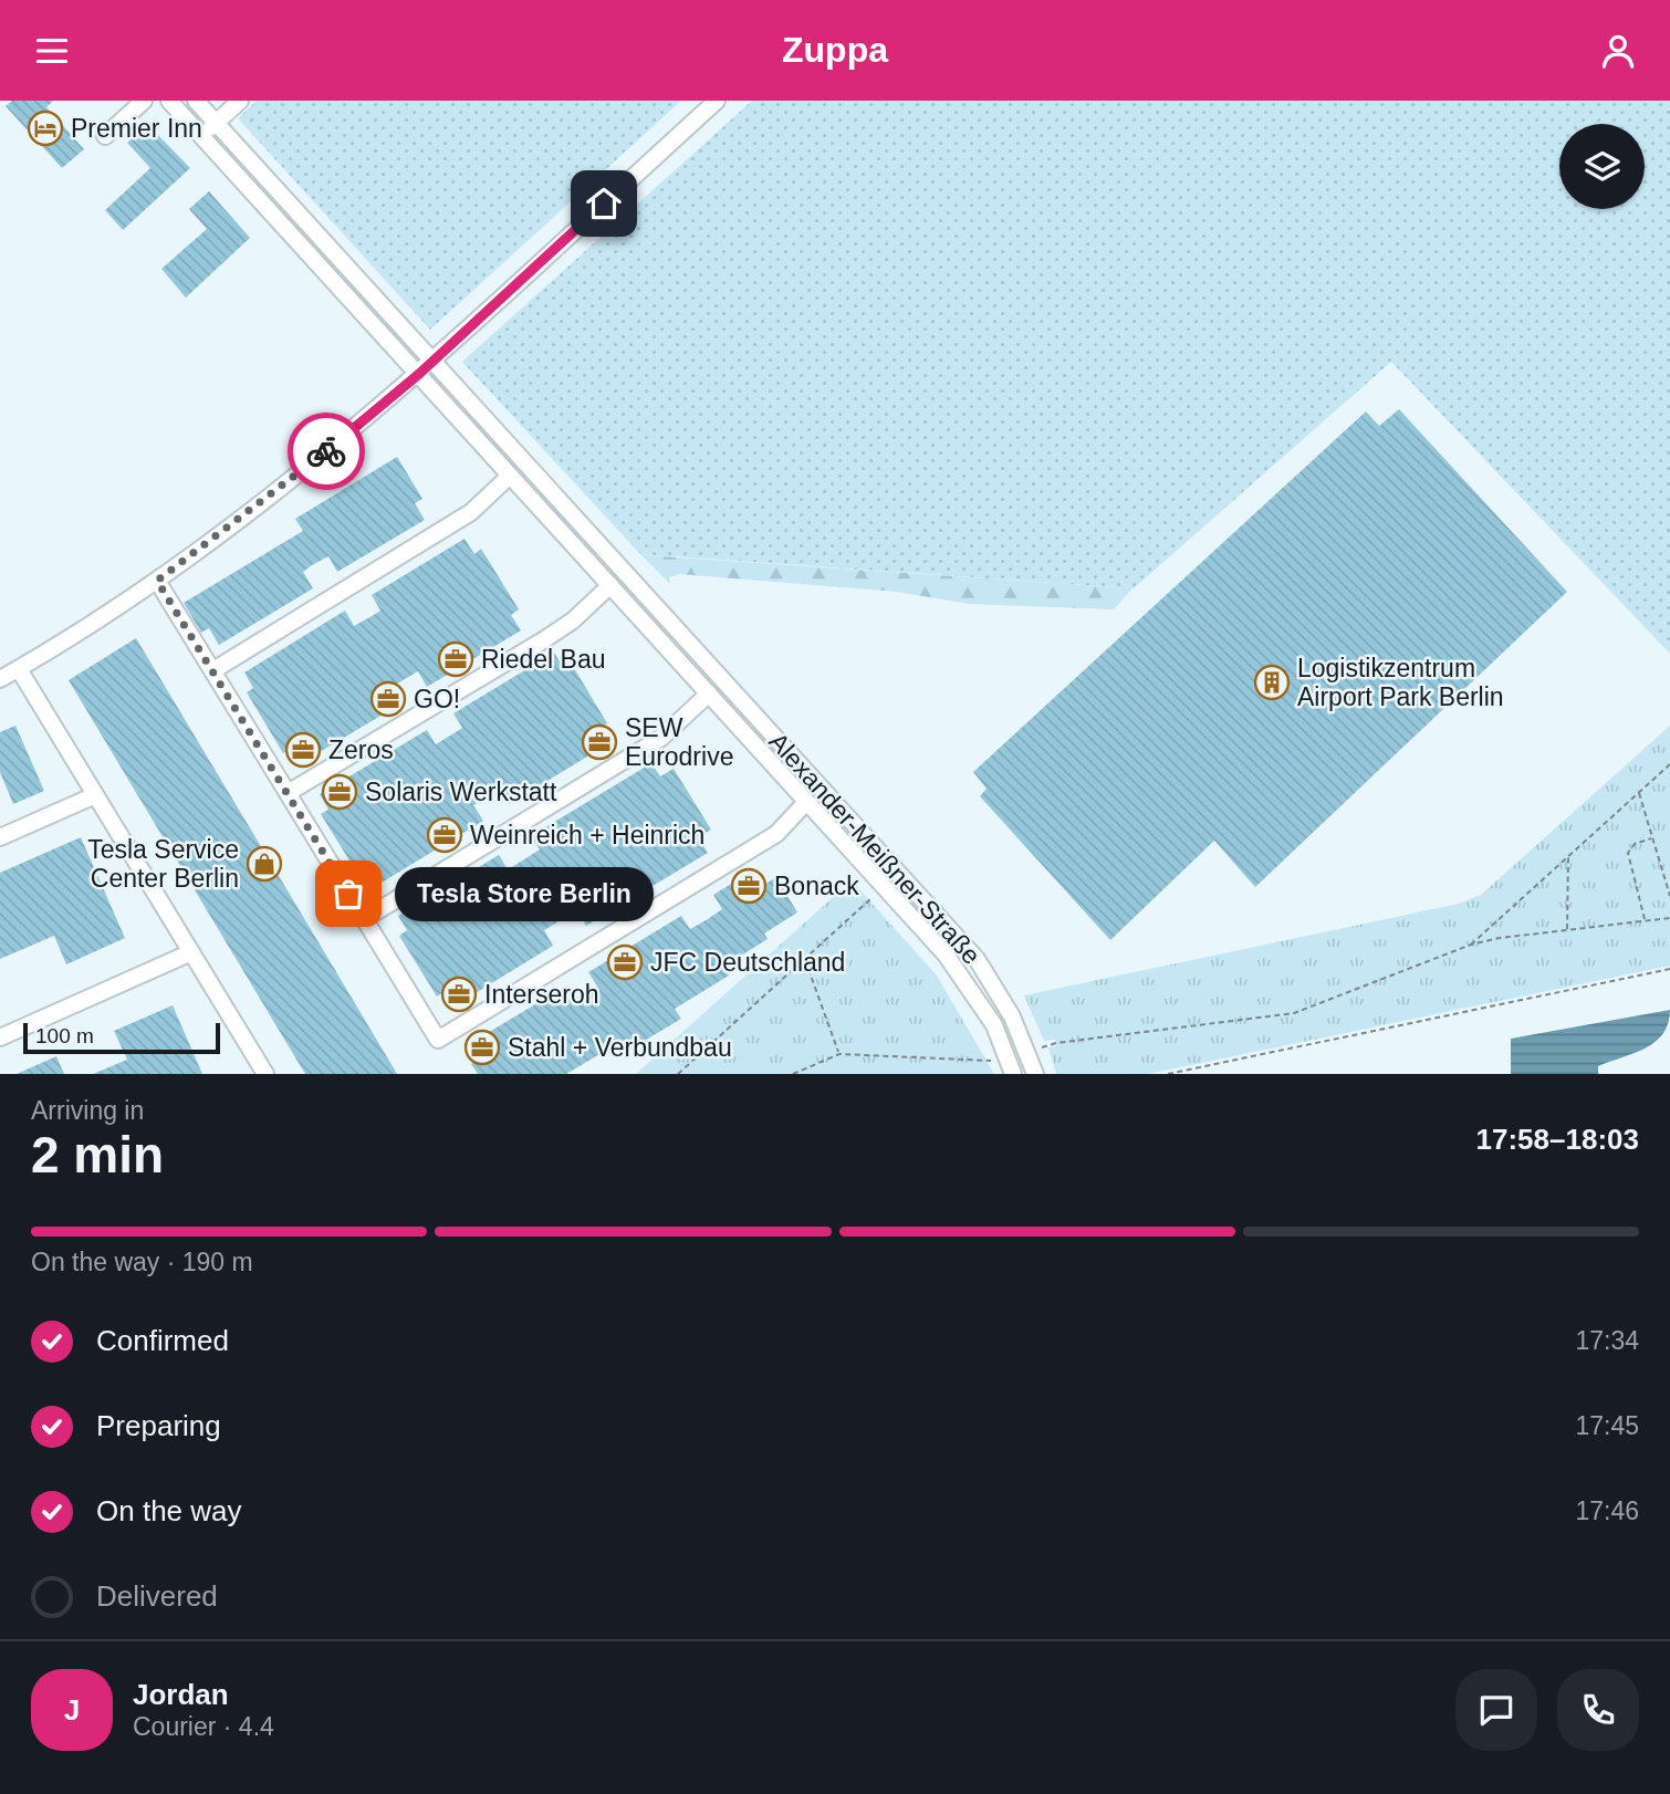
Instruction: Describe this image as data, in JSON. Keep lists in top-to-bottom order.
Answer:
{
  "streets": {
    "street": ["Alexander-Meißner-Straße"]
  },
  "places": {
    "hotel": ["Premier Inn"],
    "office": [
      "Riedel Bau",
      "GO!",
      "SEW Eurodrive",
      "Zeros",
      "Solaris Werkstatt",
      "Weinreich + Heinrich",
      "Bonack",
      "JFC Deutschland",
      "Interseroh",
      "Stahl + Verbundbau"
    ],
    "building": ["Logistikzentrum Airport Park Berlin"],
    "shop": ["Tesla Service Center Berlin"],
    "other": ["Tesla Store Berlin"]
  },
  "scale_bar": "100 m",
  "page": {
    "header": "Zuppa",
    "bubble": "Tesla Store Berlin",
    "scale": "100 m",
    "heading": ["2 min", "Arriving in", "17:58–18:03"],
    "panel": ["Jordan", "Courier · 4.4"],
    "bar": "On the way · 190 m",
    "list": [
      ["Confirmed", "17:34"],
      ["Preparing", "17:45"],
      ["On the way", "17:46"],
      "Delivered"
    ],
    "round": "J"
  }
}
